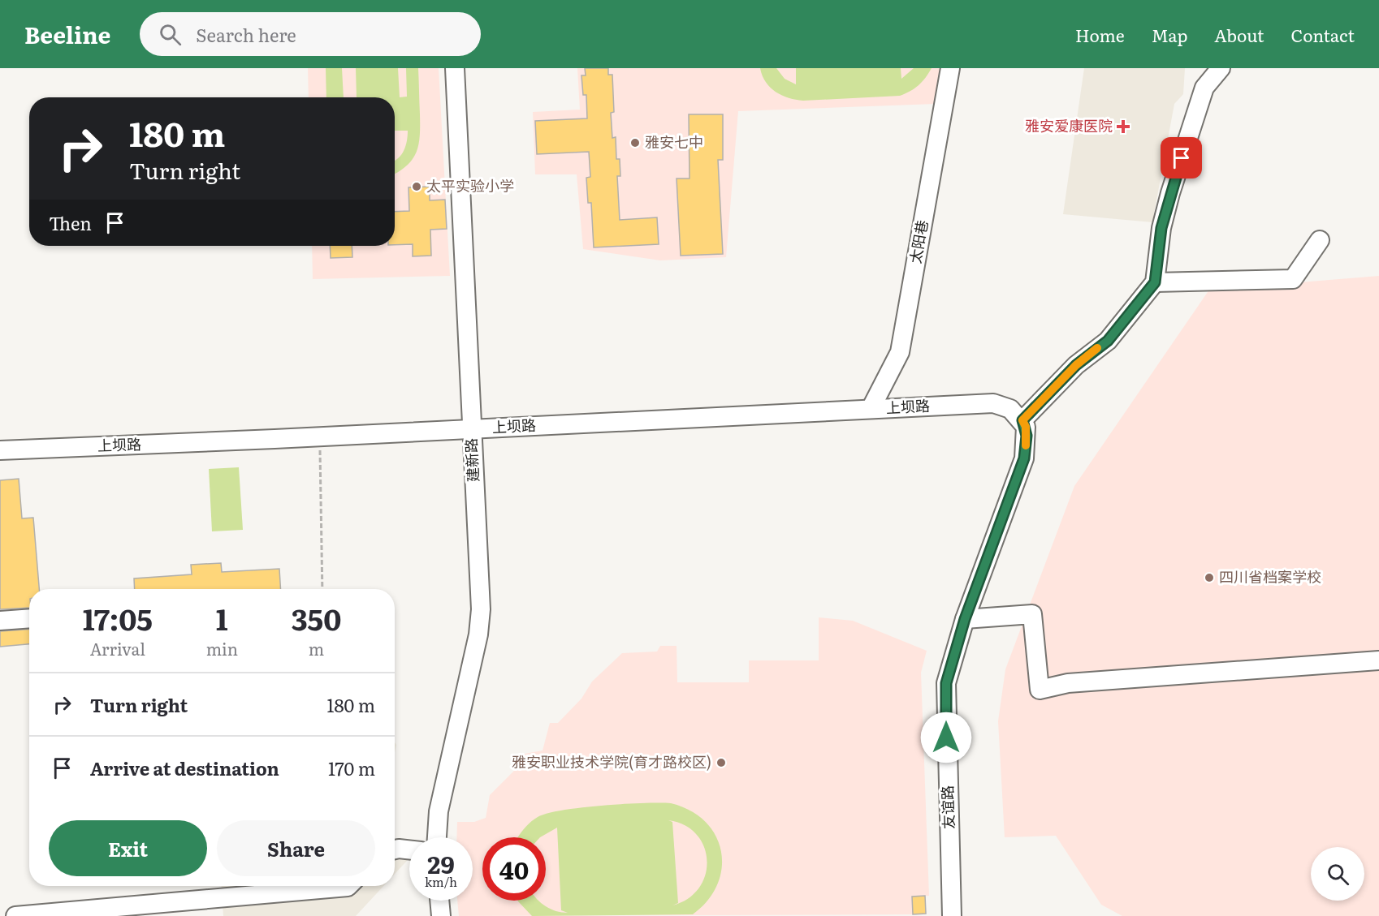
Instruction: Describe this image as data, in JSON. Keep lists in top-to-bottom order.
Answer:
{
  "streets": {
    "street": [
      "太阳巷",
      "上坝路",
      "建新路",
      "友谊路"
    ]
  },
  "crossings": [
    ["太阳巷", "上坝路"],
    ["上坝路", "建新路"],
    ["上坝路", "友谊路"]
  ],
  "places": {
    "health": ["雅安爱康医院"],
    "other": [
      "雅安七中",
      "太平实验小学",
      "四川省档案学校",
      "雅安职业技术学院(育才路校区)"
    ]
  },
  "page": {
    "header": "Beeline",
    "search": "Search here",
    "nav": [
      "Home",
      "Map",
      "About",
      "Contact"
    ],
    "turn": ["180 m", "Turn right"],
    "then": "Then",
    "eta": [
      "17:05",
      "Arrival",
      "1",
      "min",
      "350",
      "m"
    ],
    "list": [
      {
        "name": "Turn right",
        "value": "180 m"
      },
      {
        "name": "Arrive at destination",
        "value": "170 m"
      }
    ],
    "buttons": ["Exit", "Share"],
    "speed": "29 km/h",
    "limit": "40"
  }
}
